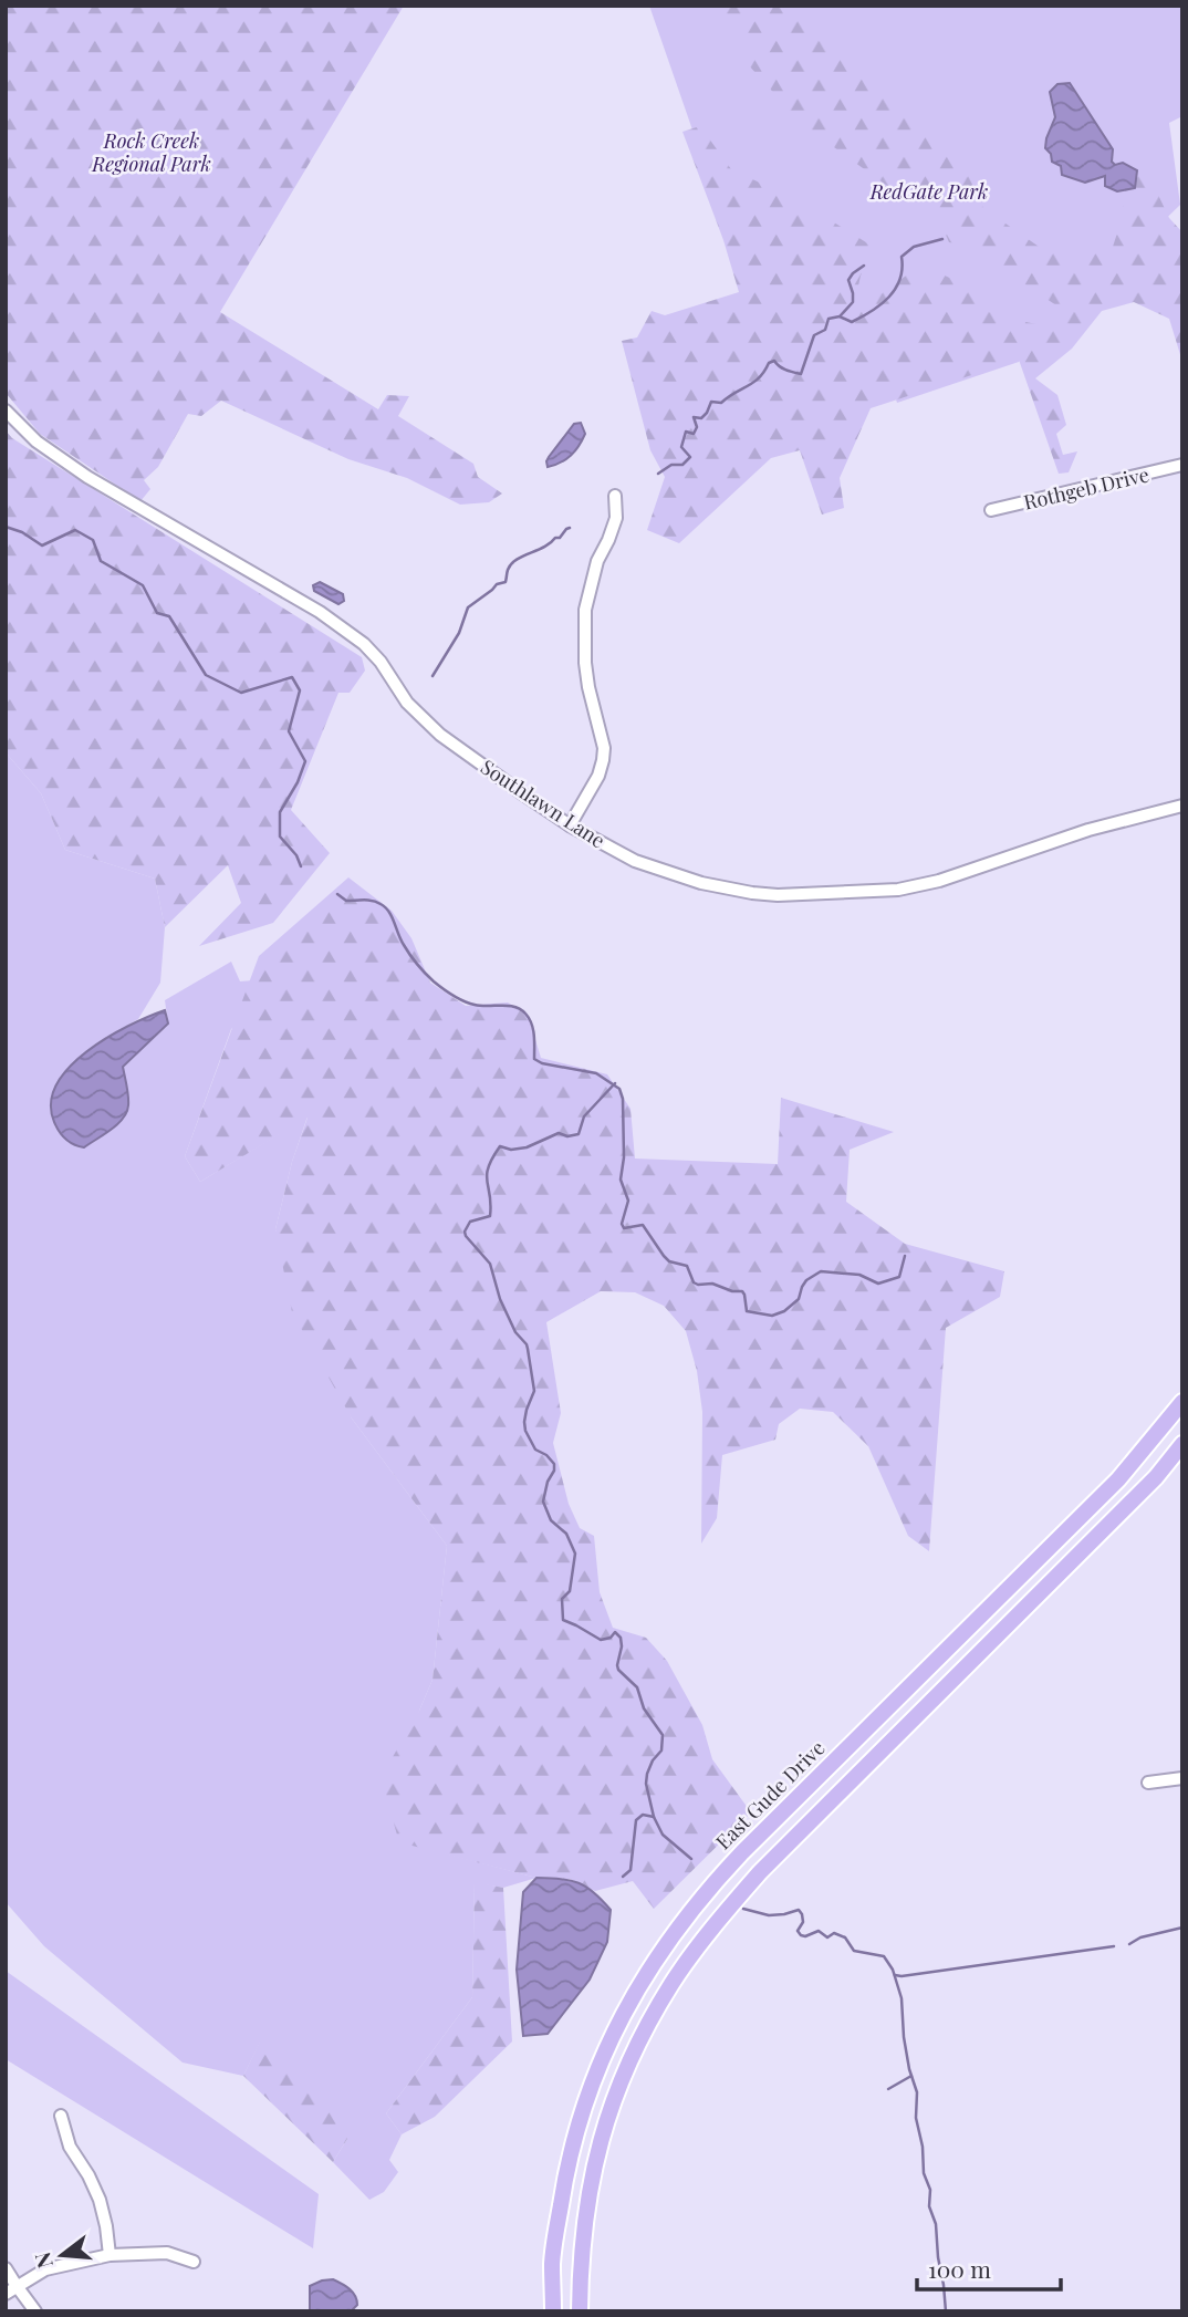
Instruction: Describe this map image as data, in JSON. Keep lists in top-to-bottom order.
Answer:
{
  "streets": {
    "main road": ["East Gude Drive"],
    "street": ["Rothgeb Drive", "Southlawn Lane"]
  },
  "parks": ["Rock Creek Regional Park", "RedGate Park"],
  "scale_bar": "100 m",
  "north": "left"
}
